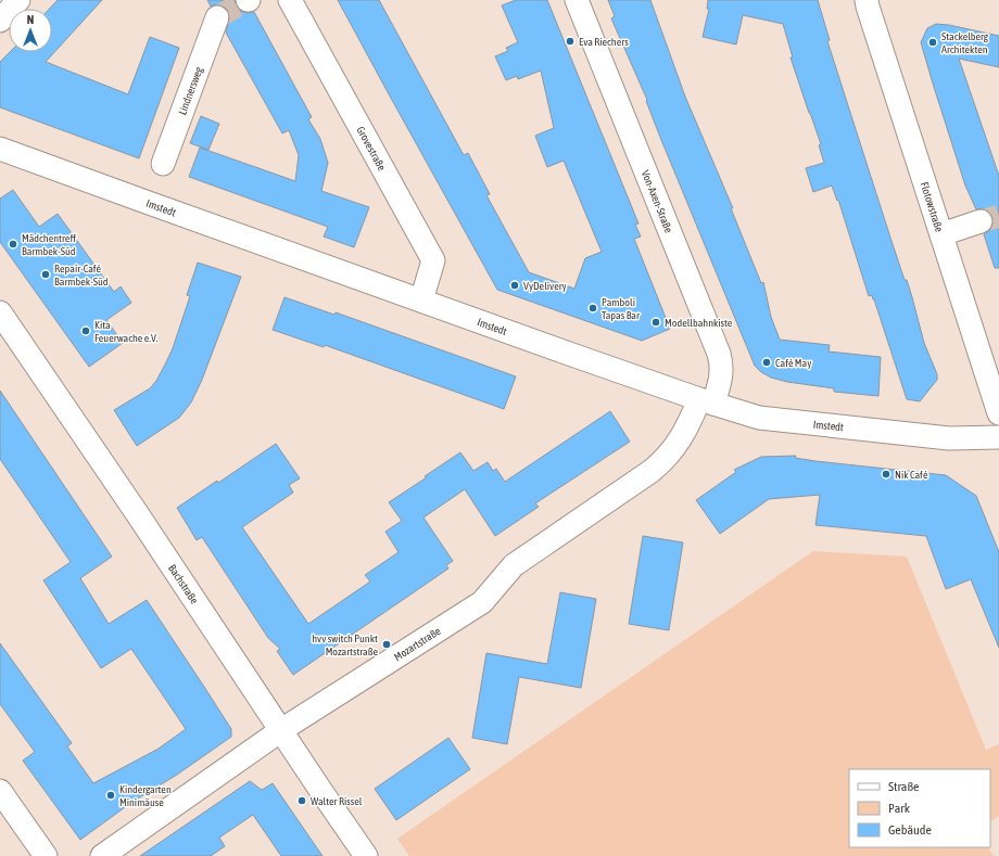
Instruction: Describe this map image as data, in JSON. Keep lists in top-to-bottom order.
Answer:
{
  "streets": {
    "street": [
      "Lindnersweg",
      "Grovestraße",
      "Von-Axen-Straße",
      "Flotowstraße",
      "Imstedt",
      "Bachstraße",
      "Mozartstraße"
    ]
  },
  "crossings": [
    ["Grovestraße", "Imstedt"],
    ["Von-Axen-Straße", "Imstedt"],
    ["Von-Axen-Straße", "Mozartstraße"],
    ["Imstedt", "Mozartstraße"],
    ["Bachstraße", "Mozartstraße"]
  ],
  "places": [
    "Eva Riechers",
    "Stackelberg Architekten",
    "Mädchentreff Barmbek-Süd",
    "Repair-Café Barmbek-Süd",
    "VyDelivery",
    "Pamboli Tapas Bar",
    "Modellbahnkiste",
    "Kita Feuerwache e.V.",
    "Café May",
    "Nik Café",
    "hvv switch Punkt Mozartstraße",
    "Kindergarten Minimäuse",
    "Walter Rissel"
  ],
  "legend": ["Straße", "Park", "Gebäude"],
  "north": "top"
}
